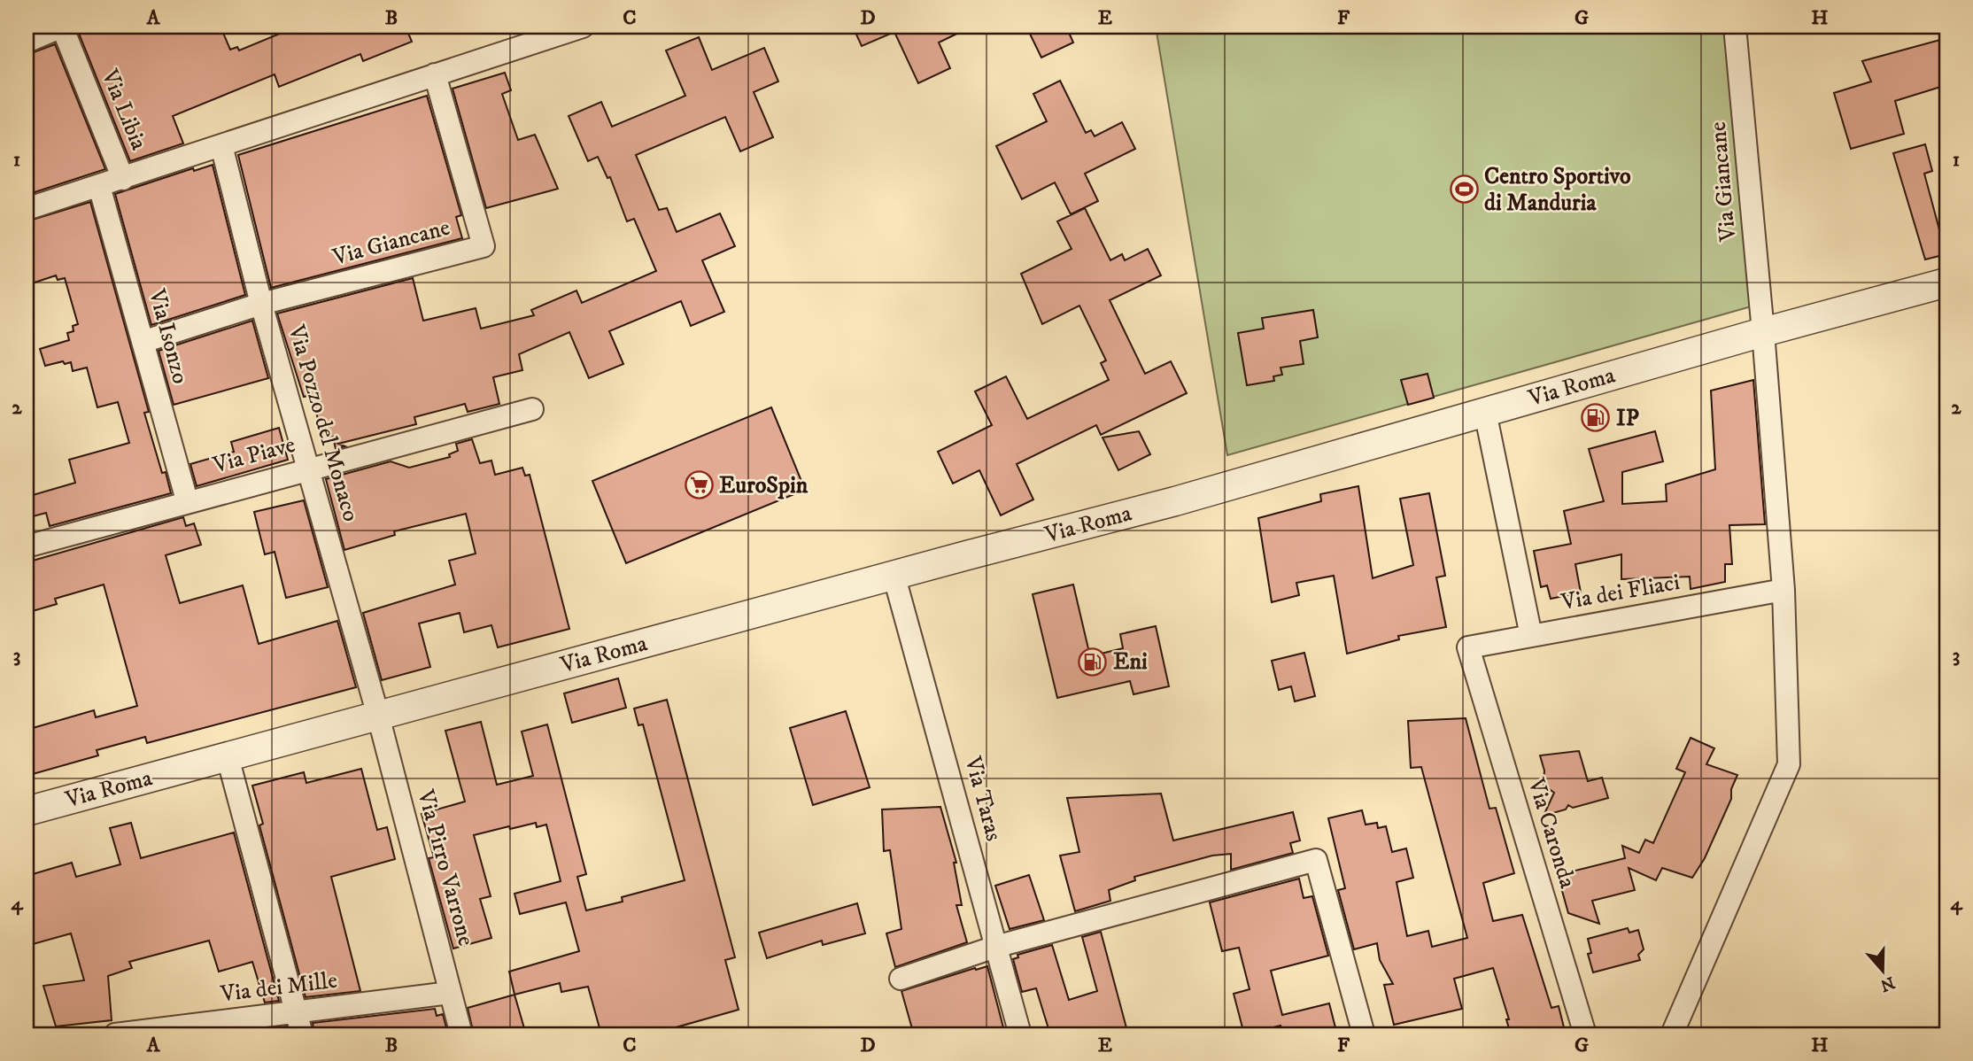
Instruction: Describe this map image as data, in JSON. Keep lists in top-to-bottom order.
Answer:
{
  "streets": {
    "street": [
      "Via Libia",
      "Via Giancane",
      "Via Isonzo",
      "Via Roma",
      "Via Pozzo del Monaco",
      "Via Piave",
      "Via dei Fliaci",
      "Via Taras",
      "Via Caronda",
      "Via Pirro Varrone",
      "Via dei Mille"
    ]
  },
  "crossings": [
    ["Via Giancane", "Via Isonzo"],
    ["Via Giancane", "Via Roma"],
    ["Via Giancane", "Via Pozzo del Monaco"],
    ["Via Giancane", "Via dei Fliaci"],
    ["Via Isonzo", "Via Piave"],
    ["Via Roma", "Via Pozzo del Monaco"],
    ["Via Roma", "Via Taras"],
    ["Via Roma", "Via Pirro Varrone"],
    ["Via Pozzo del Monaco", "Via Piave"],
    ["Via Pozzo del Monaco", "Via Pirro Varrone"],
    ["Via dei Fliaci", "Via Caronda"],
    ["Via Pirro Varrone", "Via dei Mille"]
  ],
  "places": {
    "sports": ["Centro Sportivo di Manduria"],
    "fuel station": ["IP", "Eni"],
    "supermarket": ["EuroSpin"]
  },
  "north": "bottom",
  "grid": {
    "columns": [
      "A",
      "B",
      "C",
      "D",
      "E",
      "F",
      "G",
      "H"
    ],
    "rows": [
      "1",
      "2",
      "3",
      "4"
    ]
  }
}
